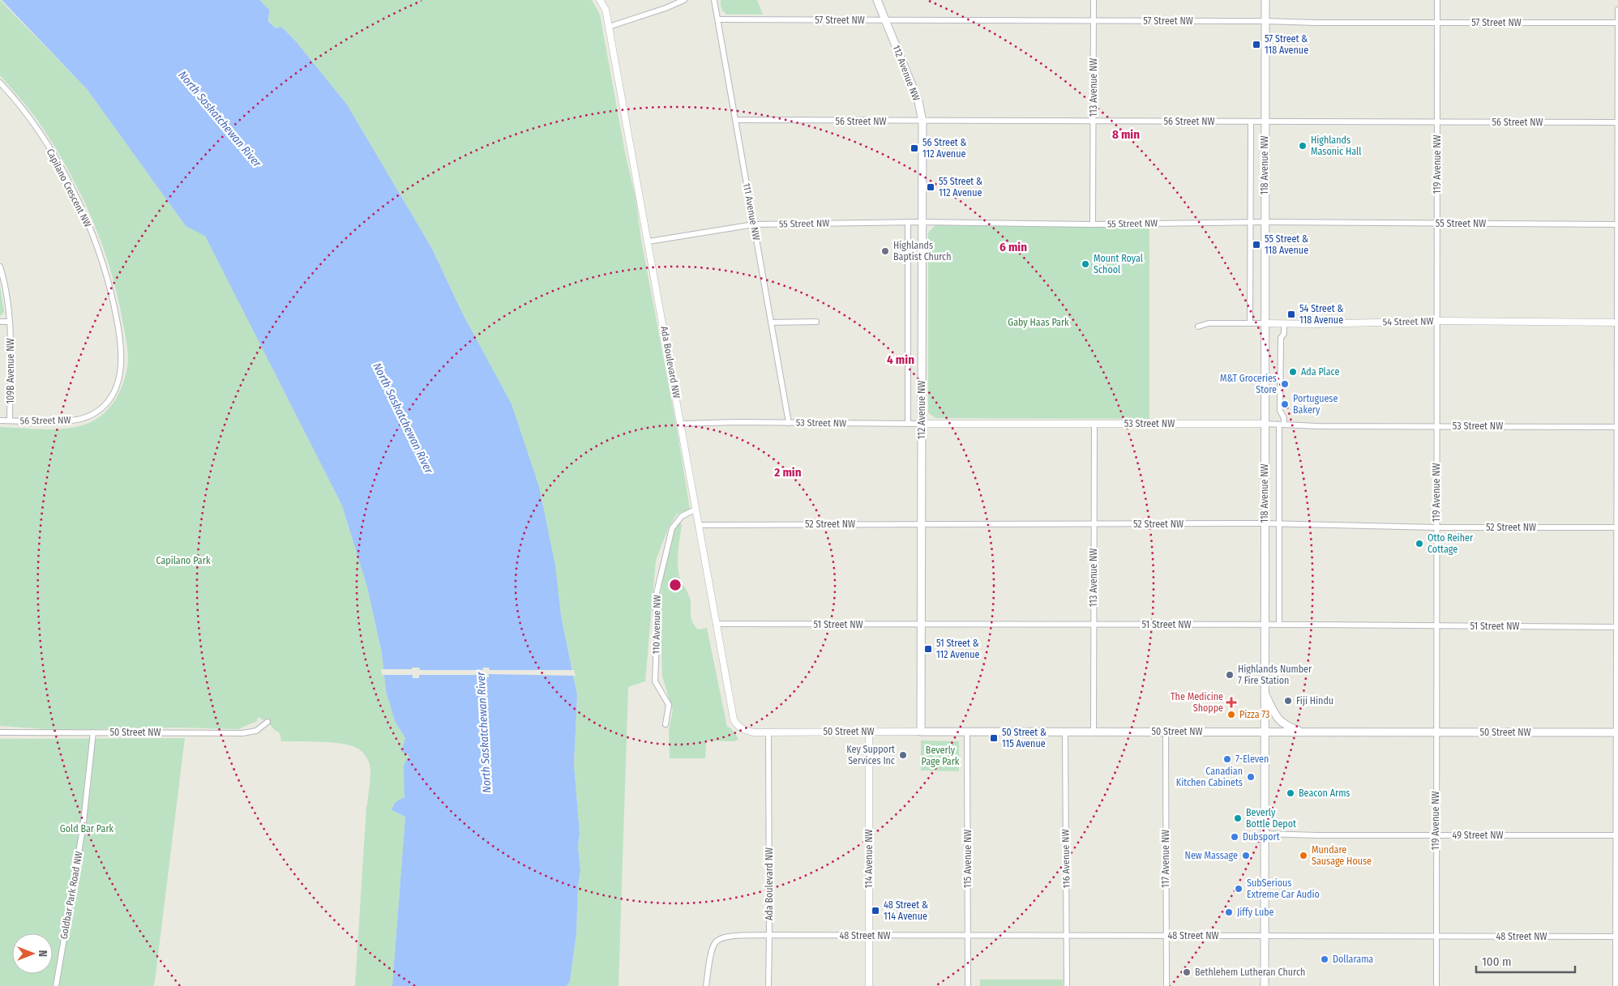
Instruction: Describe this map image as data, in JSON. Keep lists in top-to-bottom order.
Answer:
{
  "streets": {
    "main road": ["112 Avenue NW", "118 Avenue NW", "50 Street NW"],
    "street": [
      "57 Street NW",
      "113 Avenue NW",
      "56 Street NW",
      "119 Avenue NW",
      "Capilano Crescent NW",
      "111 Avenue NW",
      "55 Street NW",
      "54 Street NW",
      "Ada Boulevard NW",
      "109B Avenue NW",
      "53 Street NW",
      "52 Street NW",
      "110 Avenue NW",
      "51 Street NW",
      "49 Street NW",
      "114 Avenue NW",
      "115 Avenue NW",
      "116 Avenue NW",
      "117 Avenue NW",
      "Goldbar Park Road NW",
      "48 Street NW"
    ]
  },
  "crossings": [
    ["57 Street NW", "112 Avenue NW"],
    ["57 Street NW", "113 Avenue NW"],
    ["57 Street NW", "119 Avenue NW"],
    ["57 Street NW", "118 Avenue NW"],
    ["57 Street NW", "111 Avenue NW"],
    ["112 Avenue NW", "56 Street NW"],
    ["112 Avenue NW", "55 Street NW"],
    ["112 Avenue NW", "53 Street NW"],
    ["112 Avenue NW", "52 Street NW"],
    ["112 Avenue NW", "51 Street NW"],
    ["112 Avenue NW", "50 Street NW"],
    ["113 Avenue NW", "56 Street NW"],
    ["113 Avenue NW", "55 Street NW"],
    ["113 Avenue NW", "53 Street NW"],
    ["113 Avenue NW", "52 Street NW"],
    ["113 Avenue NW", "51 Street NW"],
    ["113 Avenue NW", "50 Street NW"],
    ["56 Street NW", "119 Avenue NW"],
    ["56 Street NW", "118 Avenue NW"],
    ["56 Street NW", "Capilano Crescent NW"],
    ["56 Street NW", "111 Avenue NW"],
    ["56 Street NW", "109B Avenue NW"],
    ["119 Avenue NW", "55 Street NW"],
    ["119 Avenue NW", "54 Street NW"],
    ["119 Avenue NW", "53 Street NW"],
    ["119 Avenue NW", "52 Street NW"],
    ["119 Avenue NW", "51 Street NW"],
    ["119 Avenue NW", "50 Street NW"],
    ["119 Avenue NW", "49 Street NW"],
    ["119 Avenue NW", "48 Street NW"],
    ["118 Avenue NW", "55 Street NW"],
    ["118 Avenue NW", "54 Street NW"],
    ["118 Avenue NW", "53 Street NW"],
    ["118 Avenue NW", "52 Street NW"],
    ["118 Avenue NW", "51 Street NW"],
    ["118 Avenue NW", "50 Street NW"],
    ["118 Avenue NW", "49 Street NW"],
    ["118 Avenue NW", "48 Street NW"],
    ["111 Avenue NW", "55 Street NW"],
    ["111 Avenue NW", "53 Street NW"],
    ["55 Street NW", "Ada Boulevard NW"],
    ["Ada Boulevard NW", "53 Street NW"],
    ["Ada Boulevard NW", "52 Street NW"],
    ["Ada Boulevard NW", "110 Avenue NW"],
    ["Ada Boulevard NW", "51 Street NW"],
    ["Ada Boulevard NW", "50 Street NW"],
    ["Ada Boulevard NW", "48 Street NW"],
    ["50 Street NW", "114 Avenue NW"],
    ["50 Street NW", "115 Avenue NW"],
    ["50 Street NW", "116 Avenue NW"],
    ["50 Street NW", "117 Avenue NW"],
    ["50 Street NW", "Goldbar Park Road NW"],
    ["114 Avenue NW", "48 Street NW"],
    ["115 Avenue NW", "48 Street NW"],
    ["116 Avenue NW", "48 Street NW"],
    ["117 Avenue NW", "48 Street NW"]
  ],
  "water": ["North Saskatchewan River"],
  "parks": [
    "Gaby Haas Park",
    "Capilano Park",
    "Beverly Page Park",
    "Gold Bar Park"
  ],
  "places": {
    "transit": [
      "57 Street & 118 Avenue",
      "56 Street & 112 Avenue",
      "55 Street & 112 Avenue",
      "55 Street & 118 Avenue",
      "54 Street & 118 Avenue",
      "51 Street & 112 Avenue",
      "50 Street & 115 Avenue",
      "48 Street & 114 Avenue"
    ],
    "other": [
      "Highlands Masonic Hall",
      "Highlands Baptist Church",
      "Mount Royal School",
      "Ada Place",
      "M&T Groceries Store",
      "Portuguese Bakery",
      "Otto Reiher Cottage",
      "Highlands Number 7 Fire Station",
      "Fiji Hindu",
      "Pizza 73",
      "Key Support Services Inc",
      "7-Eleven",
      "Canadian Kitchen Cabinets",
      "Beacon Arms",
      "Beverly Bottle Depot",
      "Dubsport",
      "New Massage",
      "Mundare Sausage House",
      "SubSerious Extreme Car Audio",
      "Jiffy Lube",
      "Dollarama",
      "Bethlehem Lutheran Church"
    ],
    "health": ["The Medicine Shoppe"]
  },
  "scale_bar": "100 m",
  "north": "right",
  "rings": [
    "8 min",
    "6 min",
    "4 min",
    "2 min"
  ]
}
